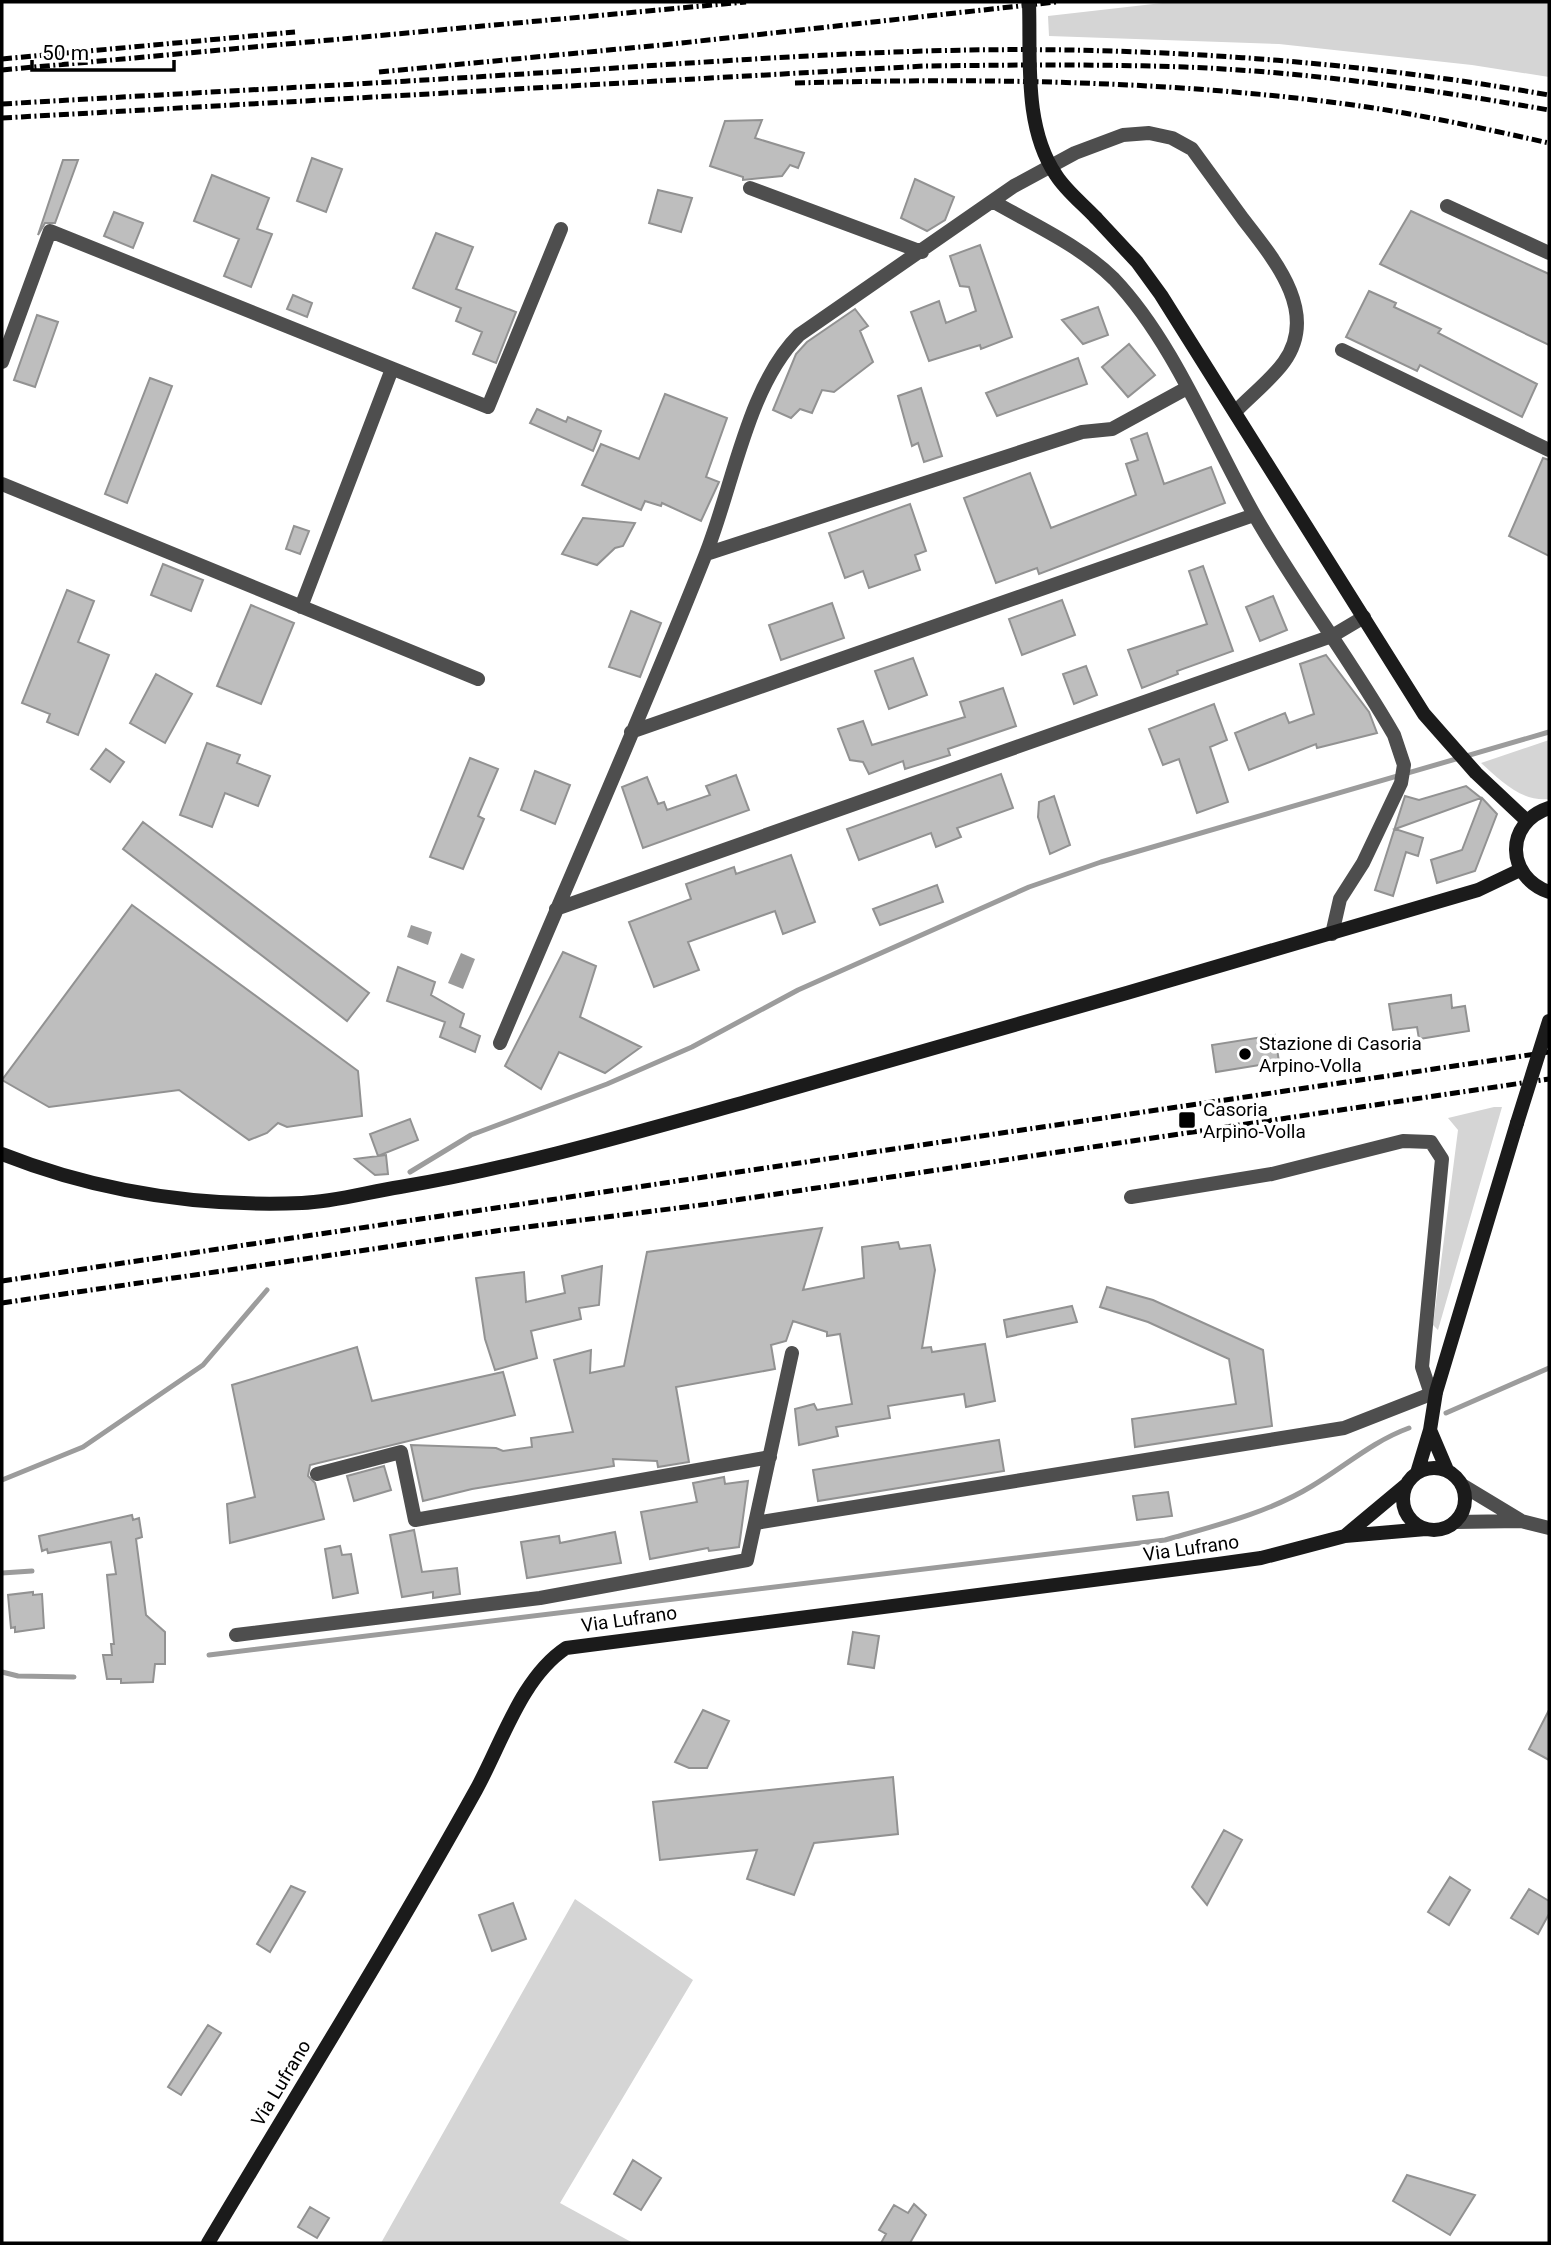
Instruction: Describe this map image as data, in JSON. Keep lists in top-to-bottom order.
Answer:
{
  "streets": {
    "street": ["Via Lufrano"]
  },
  "places": {
    "other": ["Stazione di Casoria Arpino-Volla"],
    "transit": ["Casoria Arpino-Volla"]
  },
  "scale_bar": "50 m"
}
